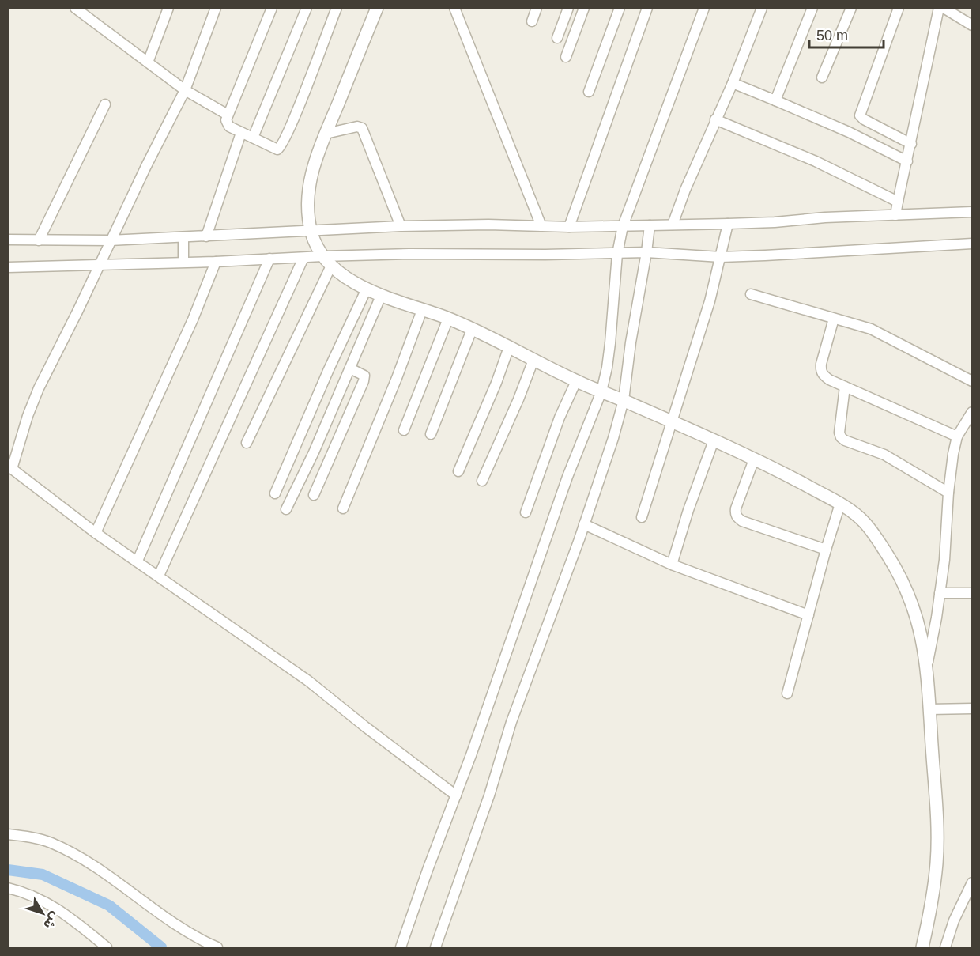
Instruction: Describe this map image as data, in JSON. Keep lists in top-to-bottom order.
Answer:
{
  "scale_bar": "50 m",
  "north": "bottom right"
}
